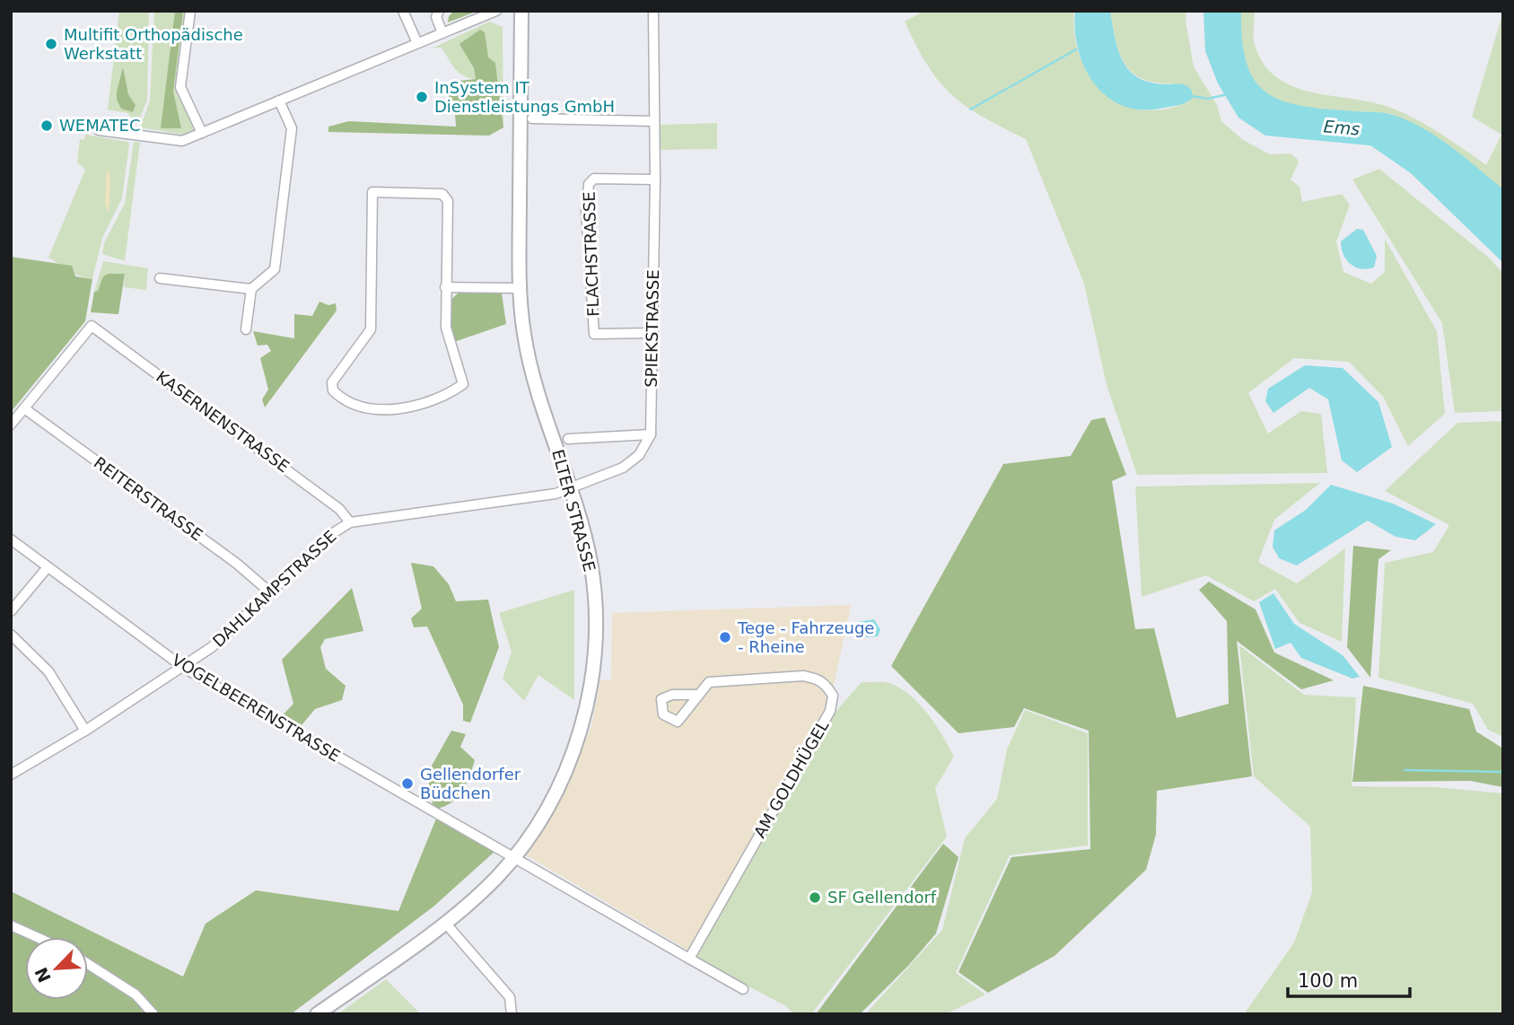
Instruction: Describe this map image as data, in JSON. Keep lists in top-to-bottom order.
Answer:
{
  "streets": {
    "main road": ["ELTER STRASSE"],
    "street": [
      "FLACHSTRASSE",
      "SPIEKSTRASSE",
      "KASERNENSTRASSE",
      "REITERSTRASSE",
      "DAHLKAMPSTRASSE",
      "VOGELBEERENSTRASSE",
      "AM GOLDHÜGEL"
    ]
  },
  "crossings": [
    ["FLACHSTRASSE", "SPIEKSTRASSE"],
    ["KASERNENSTRASSE", "REITERSTRASSE"],
    ["KASERNENSTRASSE", "DAHLKAMPSTRASSE"],
    ["REITERSTRASSE", "DAHLKAMPSTRASSE"],
    ["ELTER STRASSE", "DAHLKAMPSTRASSE"],
    ["ELTER STRASSE", "VOGELBEERENSTRASSE"],
    ["DAHLKAMPSTRASSE", "VOGELBEERENSTRASSE"]
  ],
  "water": ["Ems"],
  "places": [
    "Multifit Orthopädische Werkstatt",
    "InSystem IT Dienstleistungs GmbH",
    "WEMATEC",
    "Tege - Fahrzeuge - Rheine",
    "Gellendorfer Büdchen",
    "SF Gellendorf"
  ],
  "scale_bar": "100 m",
  "north": "bottom left"
}
